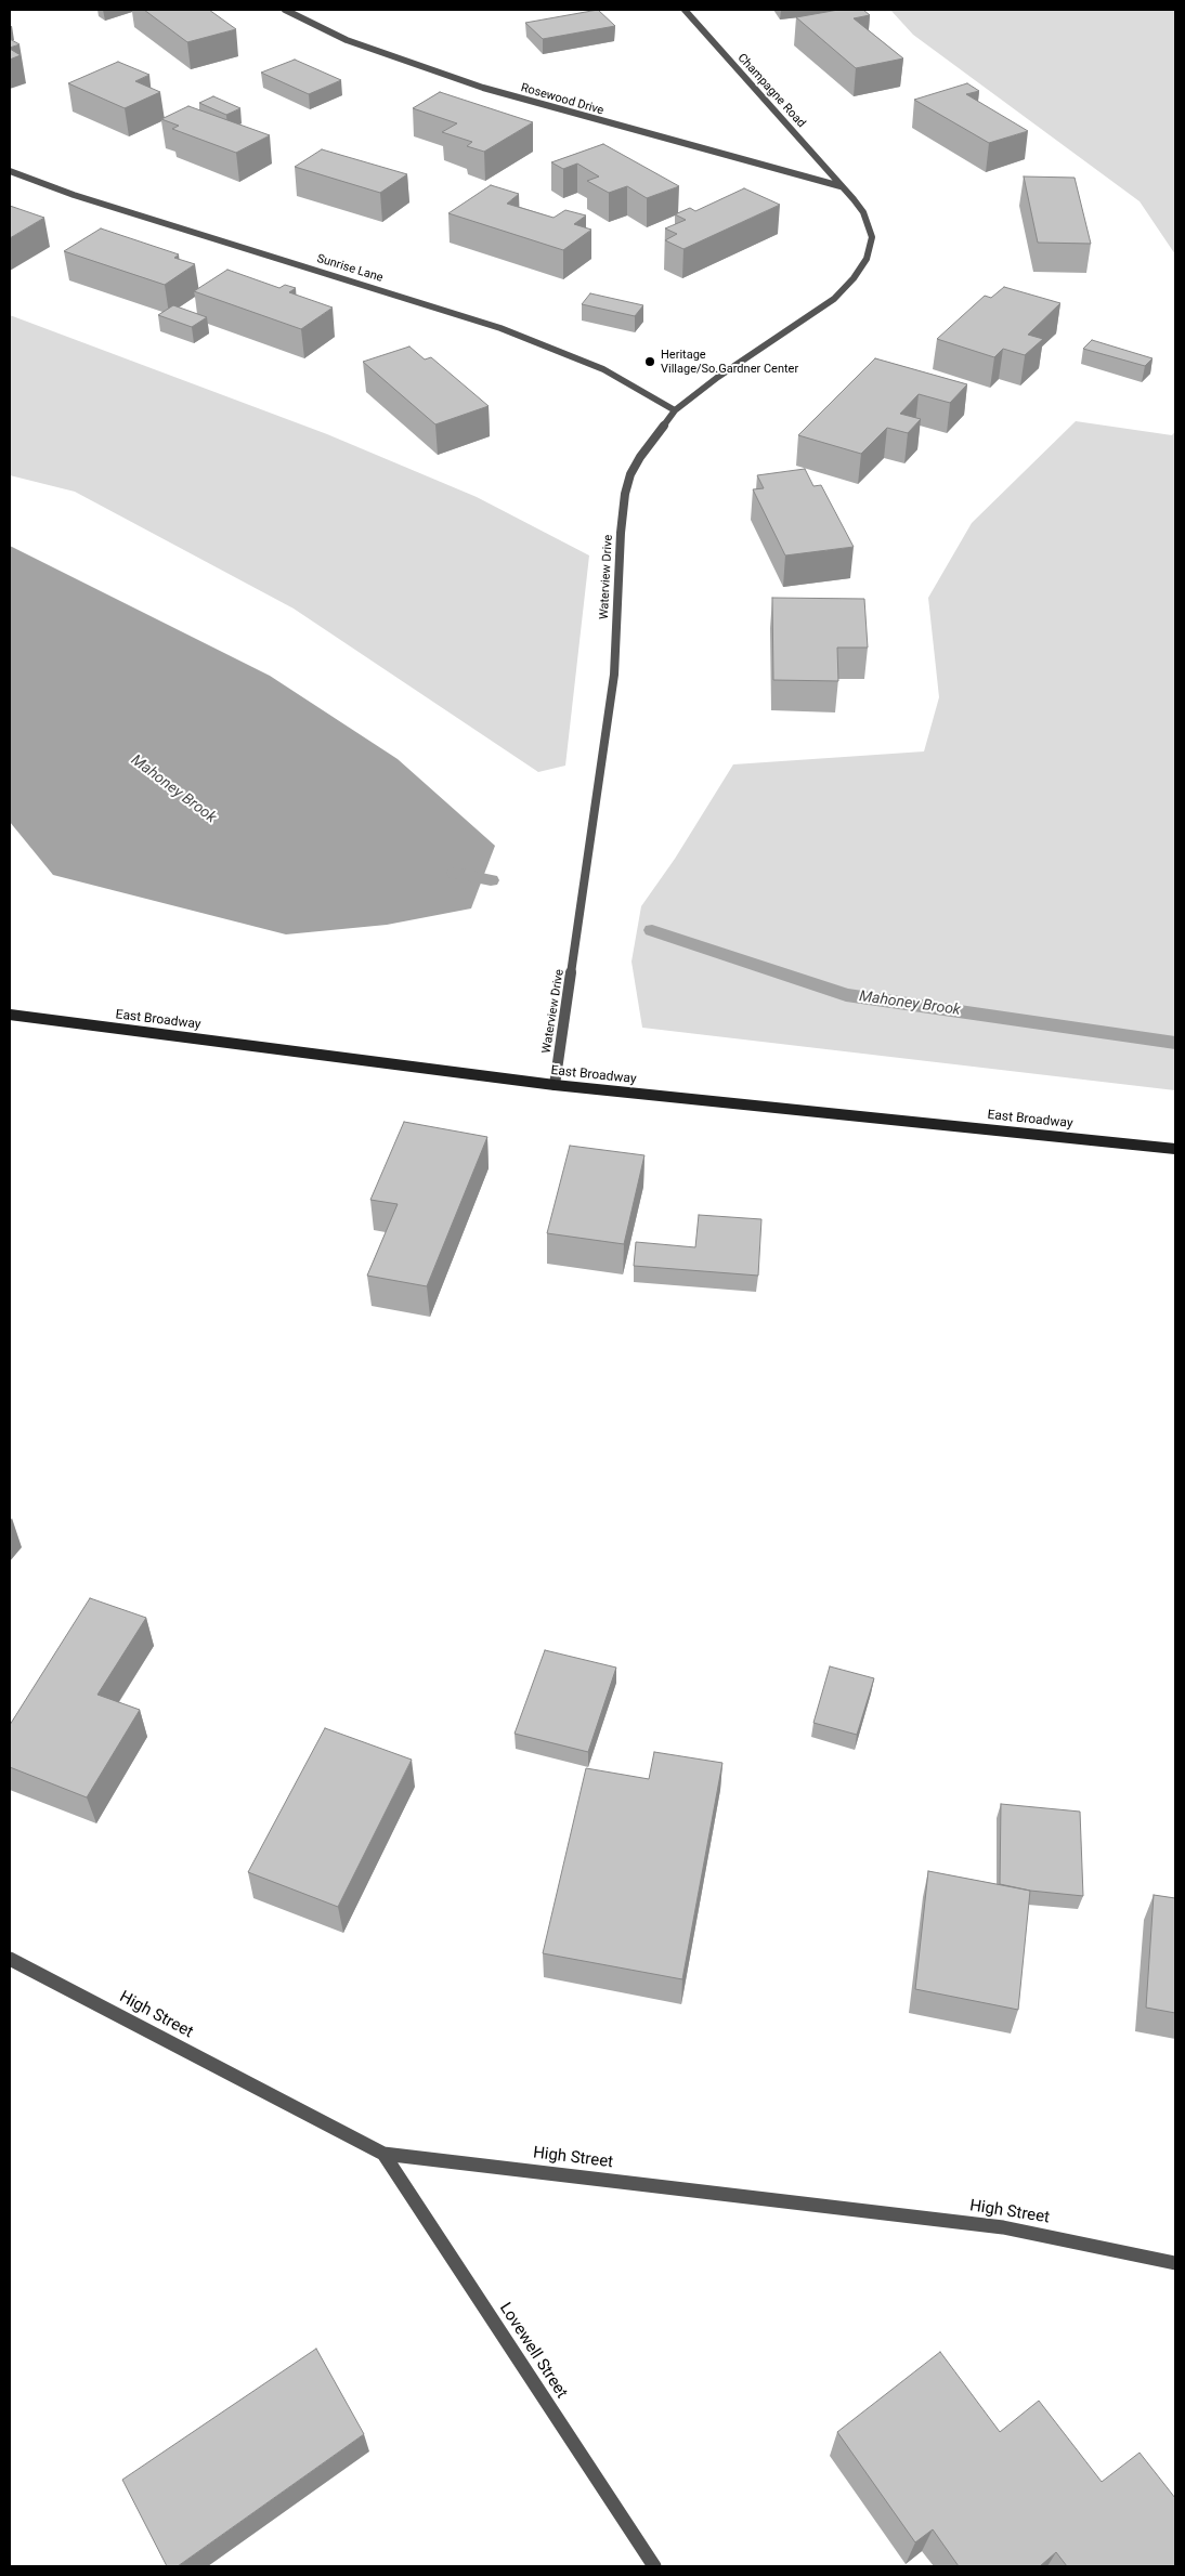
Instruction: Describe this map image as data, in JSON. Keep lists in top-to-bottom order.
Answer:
{
  "streets": {
    "main road": ["East Broadway"],
    "street": [
      "Champagne Road",
      "Rosewood Drive",
      "Sunrise Lane",
      "Waterview Drive",
      "High Street",
      "Lovewell Street"
    ]
  },
  "crossings": [
    ["Champagne Road", "Rosewood Drive"],
    ["Champagne Road", "Waterview Drive"],
    ["Rosewood Drive", "Waterview Drive"],
    ["Sunrise Lane", "Waterview Drive"],
    ["Waterview Drive", "East Broadway"],
    ["High Street", "Lovewell Street"]
  ],
  "water": ["Mahoney Brook"],
  "places": ["Heritage Village/So.Gardner Center"]
}
